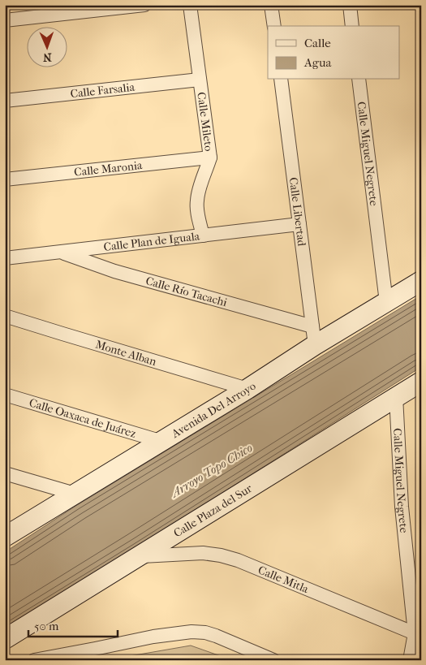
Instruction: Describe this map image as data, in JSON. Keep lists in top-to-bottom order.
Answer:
{
  "streets": {
    "street": [
      "Calle Farsalia",
      "Calle Mileto",
      "Calle Miguel Negrete",
      "Calle Maronia",
      "Calle Libertad",
      "Calle Plan de Iguala",
      "Calle Río Tacachi",
      "Monte Alban",
      "Avenida Del Arroyo",
      "Calle Oaxaca de Juárez",
      "Calle Plaza del Sur",
      "Calle Mitla"
    ]
  },
  "crossings": [
    ["Calle Farsalia", "Calle Mileto"],
    ["Calle Mileto", "Calle Maronia"],
    ["Calle Mileto", "Calle Plan de Iguala"],
    ["Calle Miguel Negrete", "Avenida Del Arroyo"],
    ["Calle Miguel Negrete", "Calle Plaza del Sur"],
    ["Calle Miguel Negrete", "Calle Mitla"],
    ["Calle Libertad", "Calle Plan de Iguala"],
    ["Calle Libertad", "Calle Río Tacachi"],
    ["Calle Libertad", "Avenida Del Arroyo"],
    ["Calle Plan de Iguala", "Calle Río Tacachi"],
    ["Monte Alban", "Avenida Del Arroyo"],
    ["Avenida Del Arroyo", "Calle Oaxaca de Juárez"],
    ["Calle Plaza del Sur", "Calle Mitla"]
  ],
  "water": ["Arroyo Topo Chico"],
  "legend": ["Calle", "Agua"],
  "scale_bar": "50 m",
  "north": "bottom"
}
